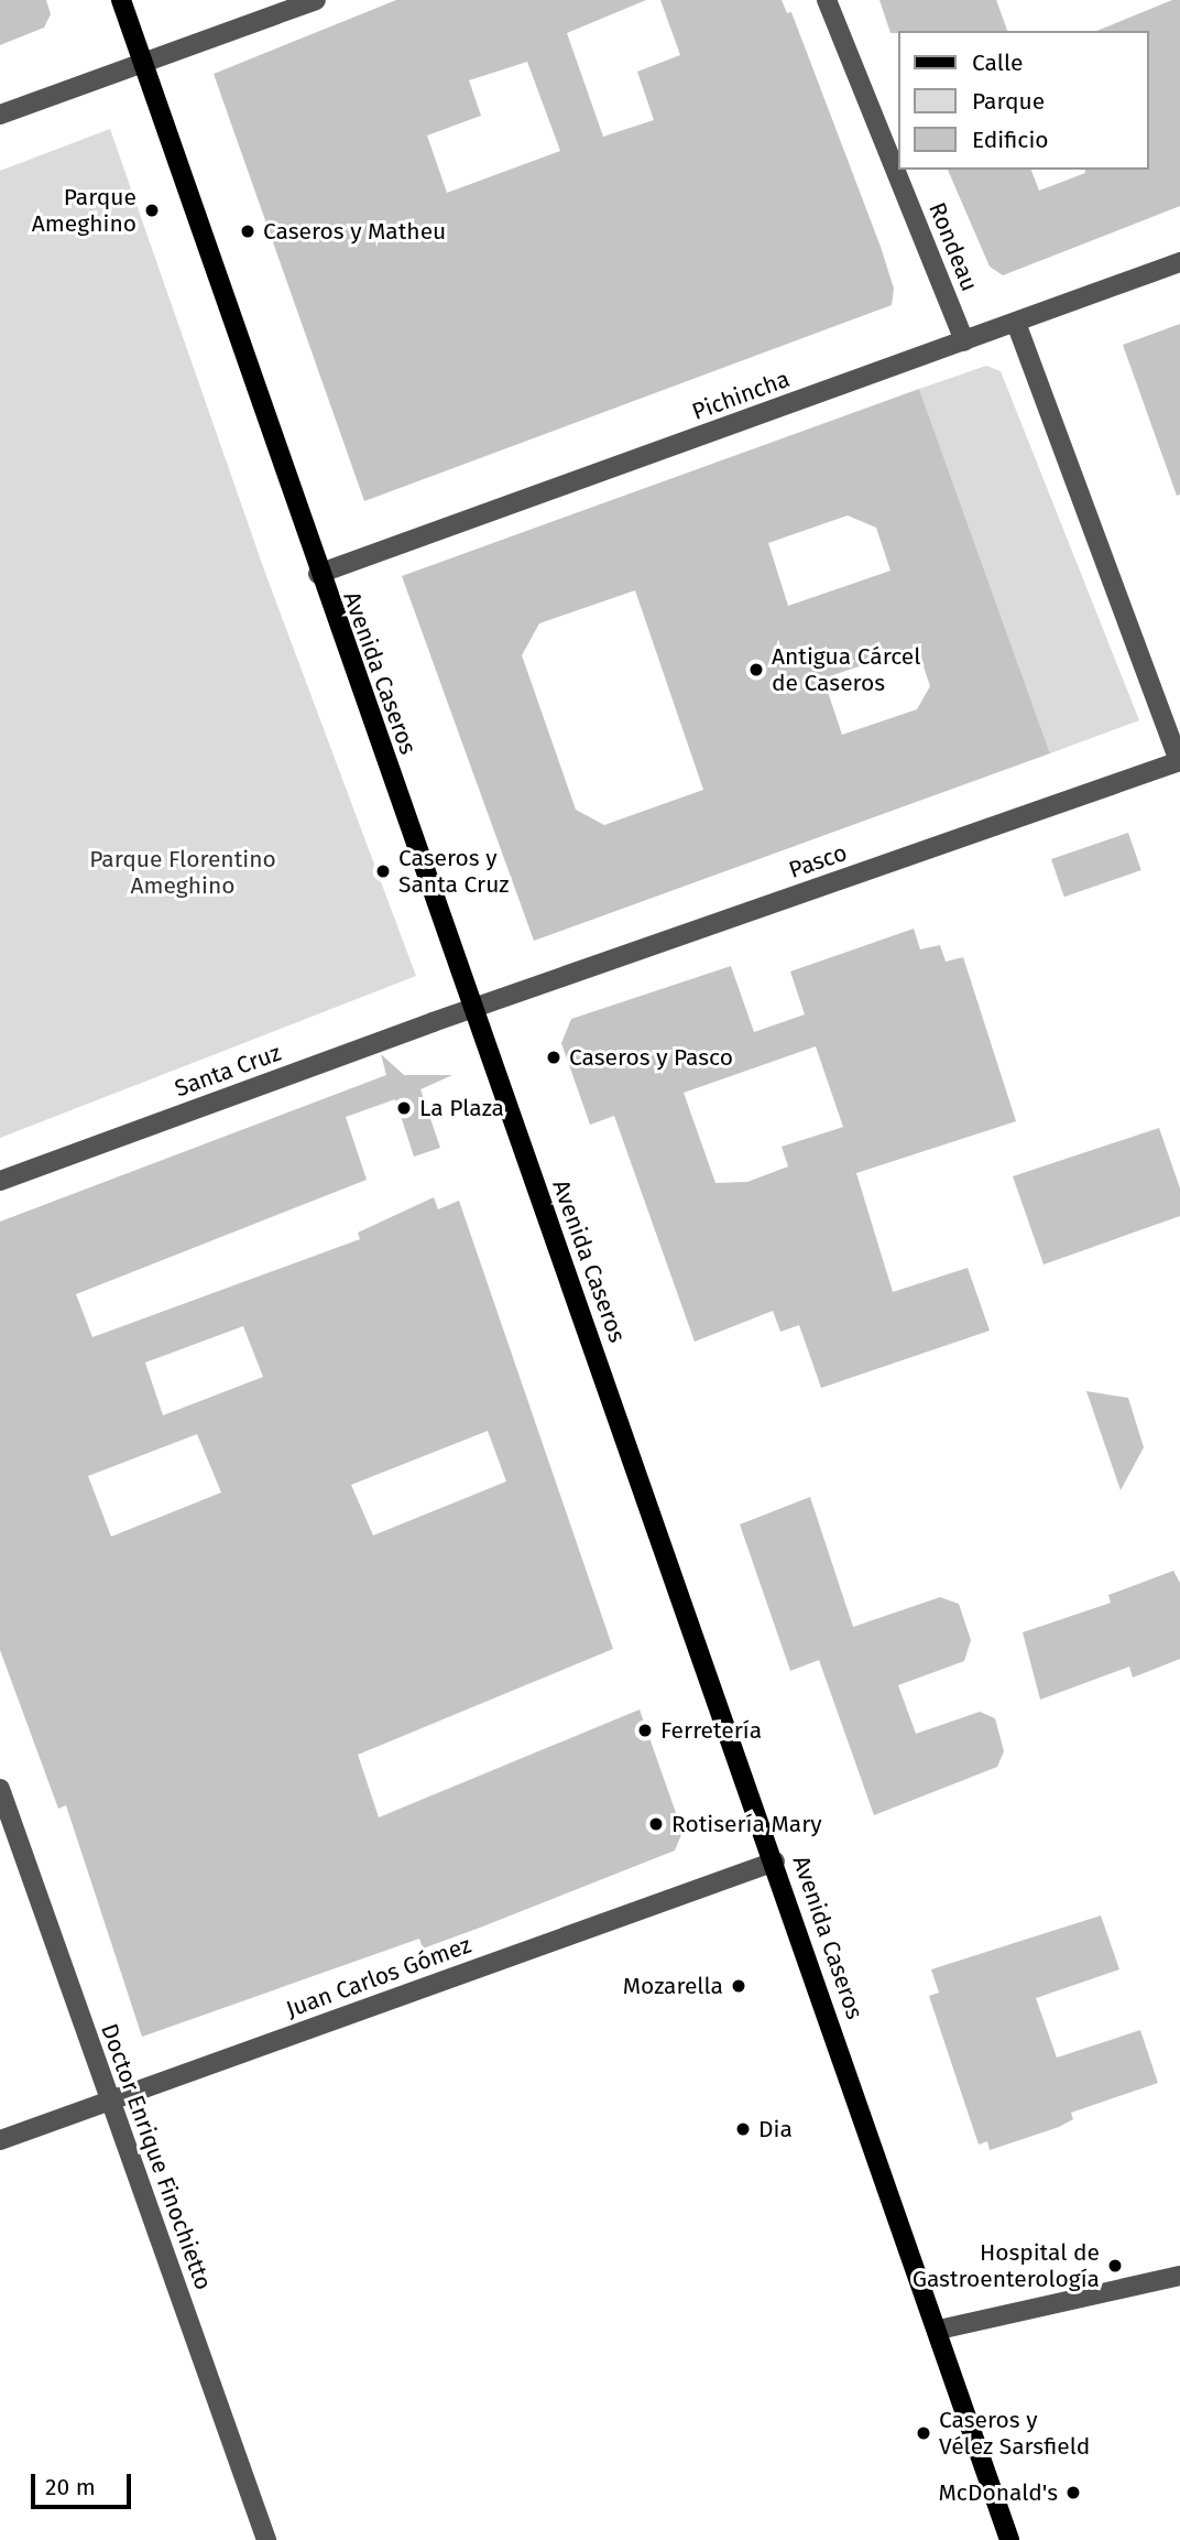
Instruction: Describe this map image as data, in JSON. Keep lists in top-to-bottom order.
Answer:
{
  "streets": {
    "main road": ["Avenida Caseros"],
    "street": [
      "Rondeau",
      "Pichincha",
      "Pasco",
      "Santa Cruz",
      "Juan Carlos Gómez",
      "Doctor Enrique Finochietto"
    ]
  },
  "crossings": [
    ["Rondeau", "Pichincha"],
    ["Pichincha", "Avenida Caseros"],
    ["Avenida Caseros", "Pasco"],
    ["Avenida Caseros", "Santa Cruz"],
    ["Avenida Caseros", "Juan Carlos Gómez"],
    ["Pasco", "Santa Cruz"],
    ["Juan Carlos Gómez", "Doctor Enrique Finochietto"]
  ],
  "parks": ["Parque Florentino Ameghino"],
  "places": [
    "Parque Ameghino",
    "Caseros y Matheu",
    "Antigua Cárcel de Caseros",
    "Caseros y Santa Cruz",
    "Caseros y Pasco",
    "La Plaza",
    "Ferretería",
    "Rotisería Mary",
    "Mozarella",
    "Dia",
    "Hospital de Gastroenterología",
    "Caseros y Vélez Sarsfield",
    "McDonald's"
  ],
  "legend": ["Calle", "Parque", "Edificio"],
  "scale_bar": "20 m"
}
